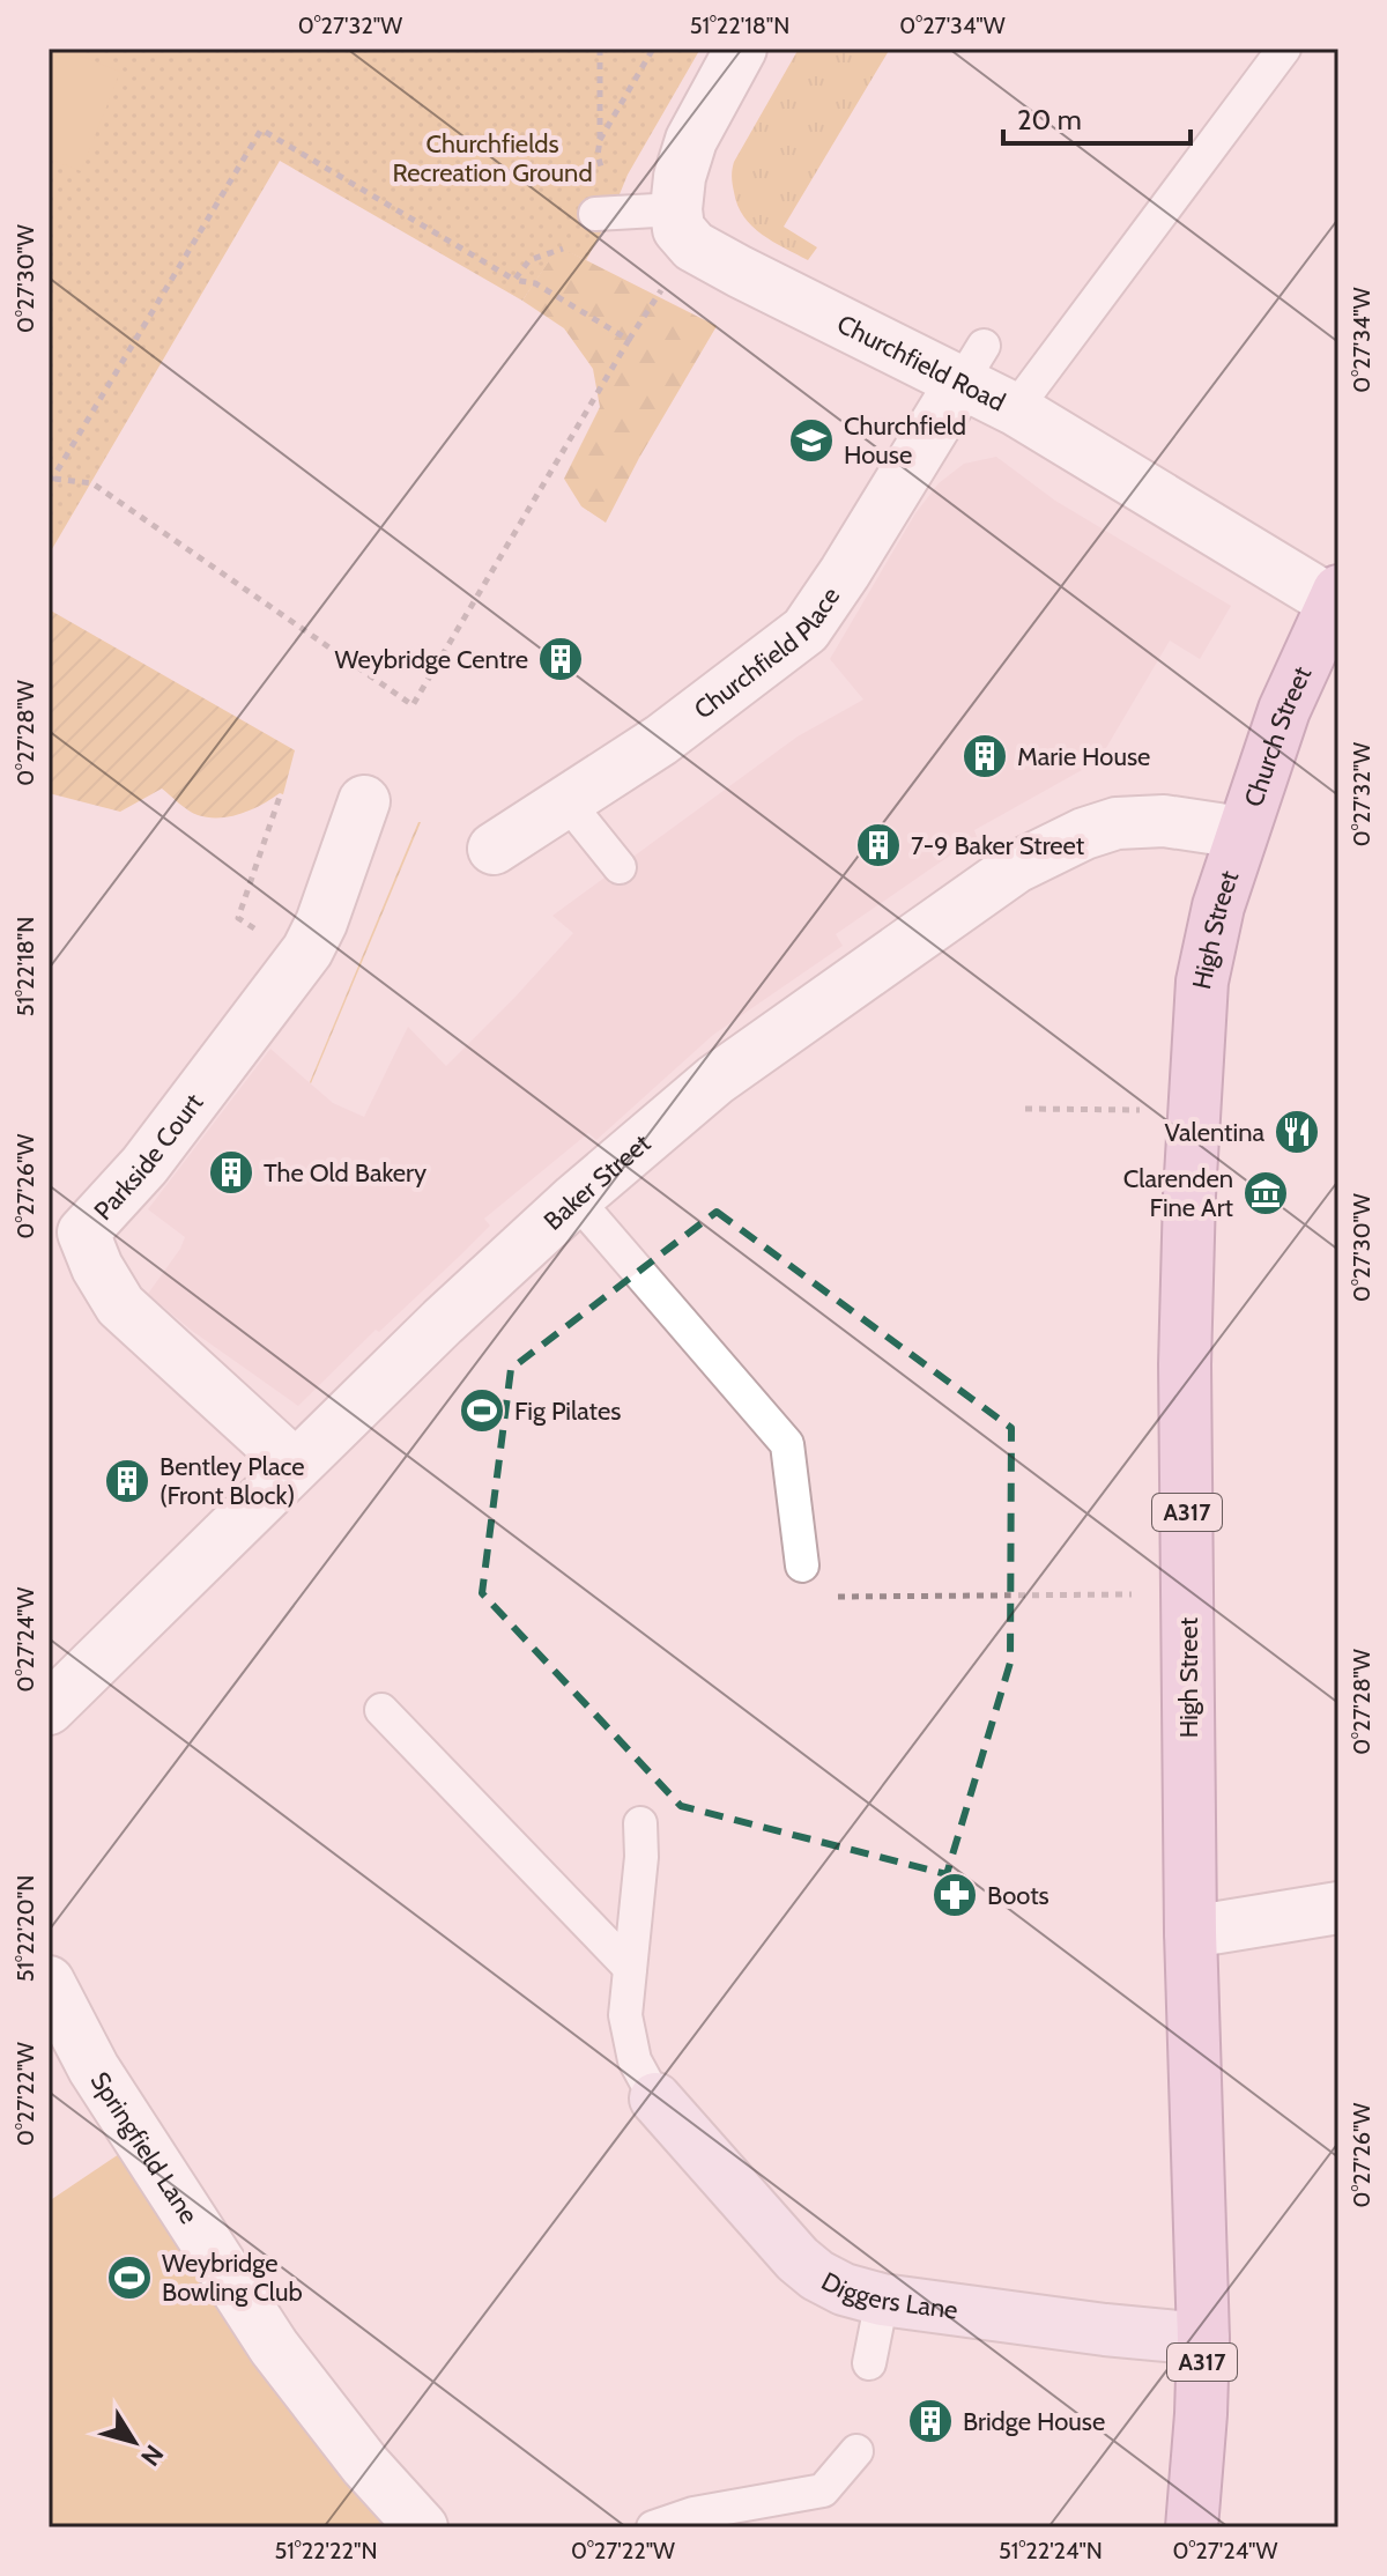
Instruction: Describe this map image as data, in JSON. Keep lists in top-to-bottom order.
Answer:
{
  "streets": {
    "main road": ["Church Street", "High Street", "A317"],
    "street": [
      "Churchfield Road",
      "Churchfield Place",
      "Parkside Court",
      "Baker Street",
      "Springfield Lane",
      "Diggers Lane"
    ]
  },
  "crossings": [
    ["Churchfield Road", "Churchfield Place"],
    ["Churchfield Road", "Church Street"],
    ["Church Street", "High Street"],
    ["Church Street", "Baker Street"],
    ["High Street", "Baker Street"],
    ["High Street", "Diggers Lane"],
    ["Parkside Court", "Baker Street"]
  ],
  "parks": ["Churchfields Recreation Ground"],
  "places": {
    "school or university": ["Churchfield House"],
    "building": [
      "Weybridge Centre",
      "Marie House",
      "7-9 Baker Street",
      "The Old Bakery",
      "Bentley Place (Front Block)",
      "Bridge House"
    ],
    "restaurant": ["Valentina"],
    "museum": ["Clarenden Fine Art"],
    "sports": ["Fig Pilates", "Weybridge Bowling Club"],
    "pharmacy": ["Boots"]
  },
  "scale_bar": "20 m",
  "north": "bottom right",
  "coordinates": [
    "0°27'32\"W",
    "51°22'18\"N",
    "0°27'34\"W",
    "0°27'30\"W",
    "0°27'28\"W",
    "0°27'26\"W",
    "0°27'24\"W",
    "51°22'20\"N",
    "0°27'22\"W",
    "51°22'22\"N",
    "51°22'24\"N"
  ]
}
